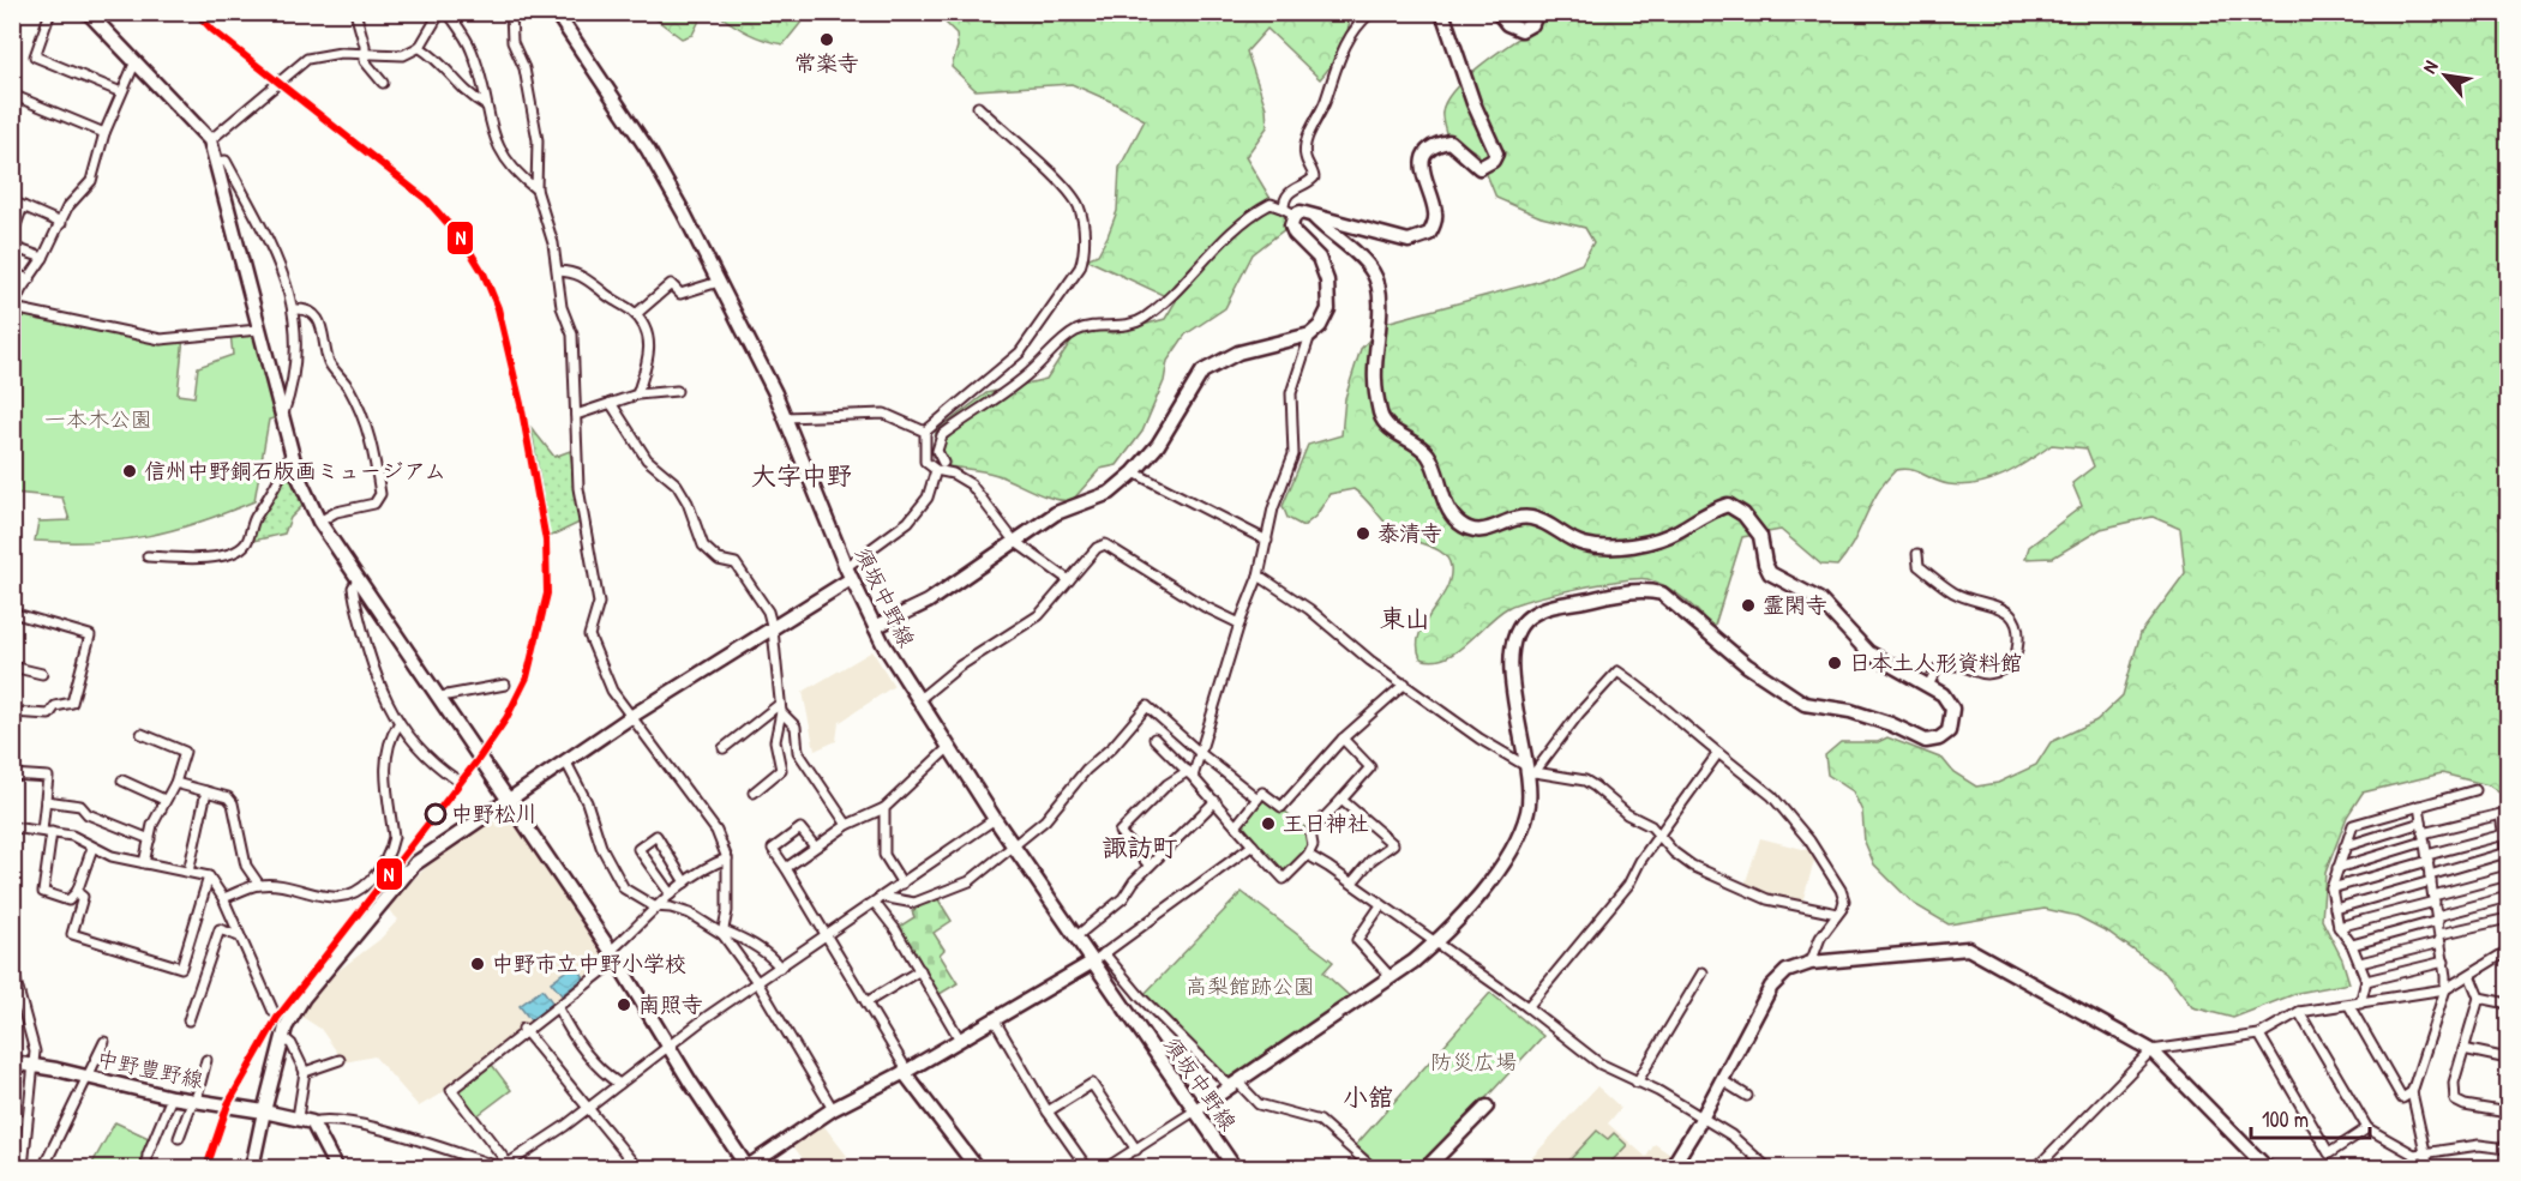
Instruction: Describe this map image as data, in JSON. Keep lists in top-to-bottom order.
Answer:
{
  "streets": {
    "street": ["須坂中野線", "中野豊野線"]
  },
  "districts": [
    "大字中野",
    "東山",
    "諏訪町",
    "小舘"
  ],
  "parks": ["一本木公園", "高梨館跡公園", "防災広場"],
  "places": [
    "常楽寺",
    "信州中野銅石版画ミュージアム",
    "泰清寺",
    "霊閑寺",
    "日本土人形資料館",
    "中野松川",
    "王日神社",
    "中野市立中野小学校",
    "南照寺"
  ],
  "lines": ["transit line N"],
  "scale_bar": "100 m",
  "north": "top left"
}
